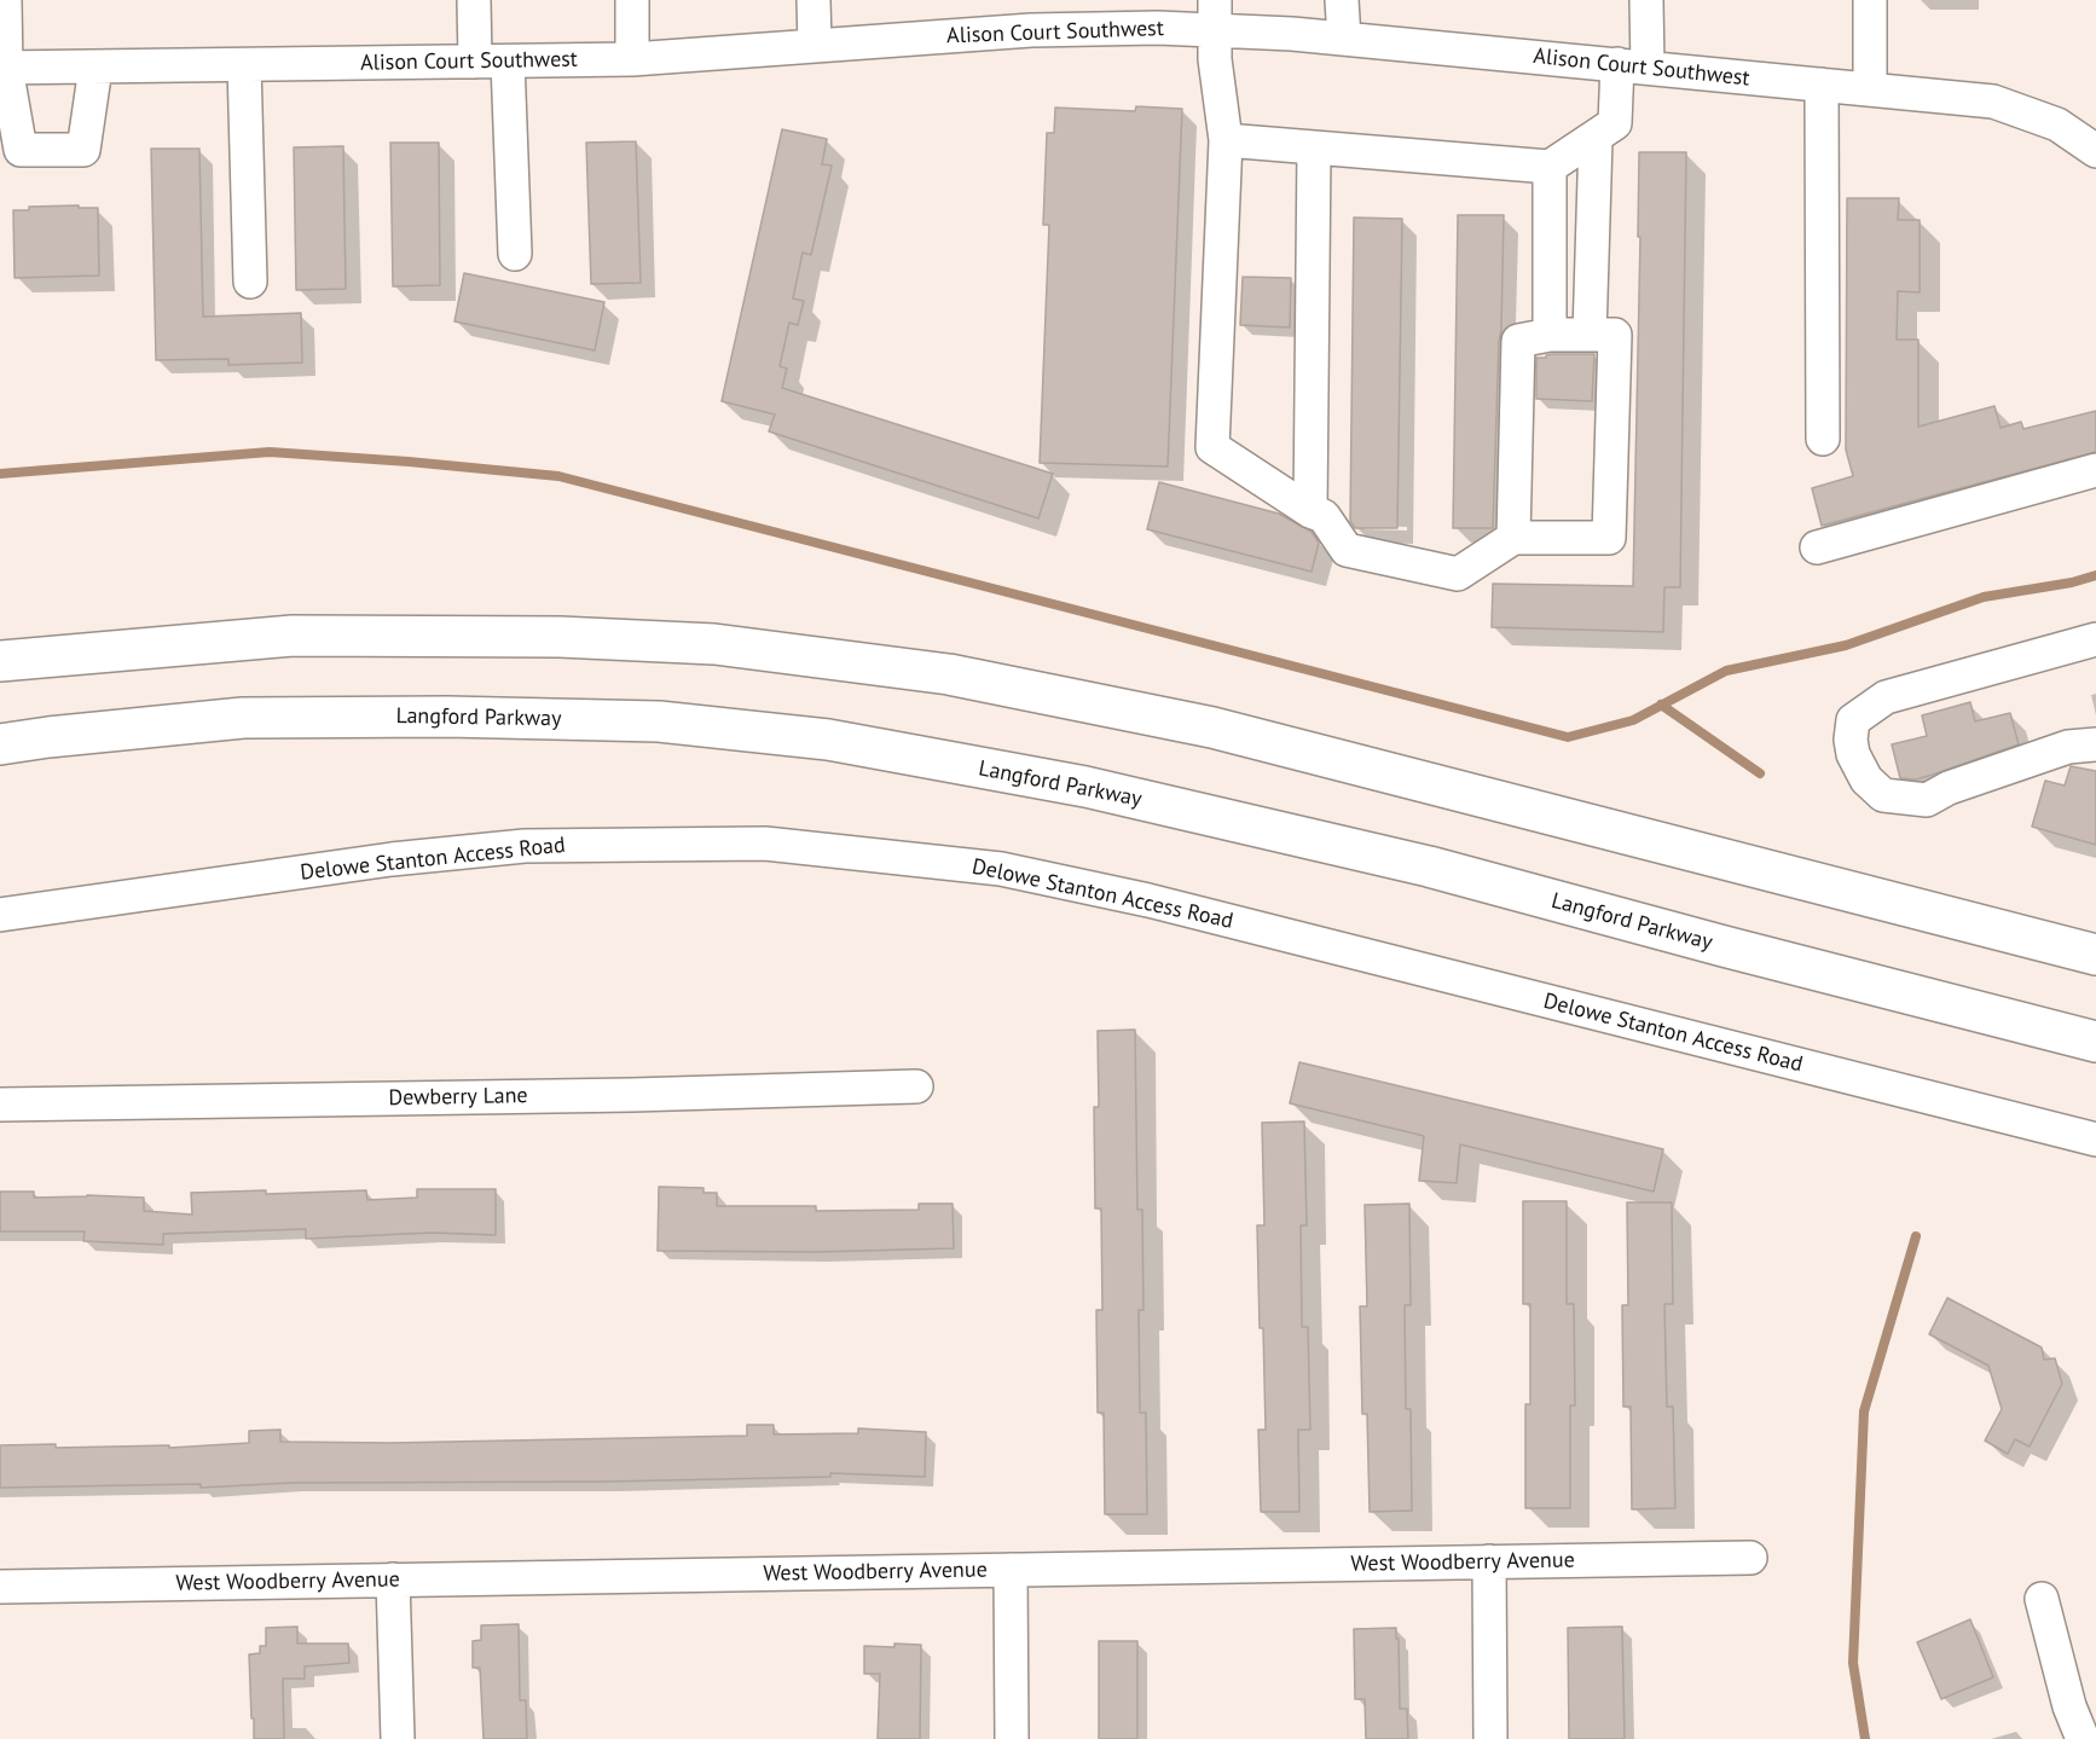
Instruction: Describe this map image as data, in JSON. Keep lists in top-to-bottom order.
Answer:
{
  "streets": {
    "highway": ["Langford Parkway"],
    "street": [
      "Alison Court Southwest",
      "Delowe Stanton Access Road",
      "Dewberry Lane",
      "West Woodberry Avenue"
    ]
  }
}
